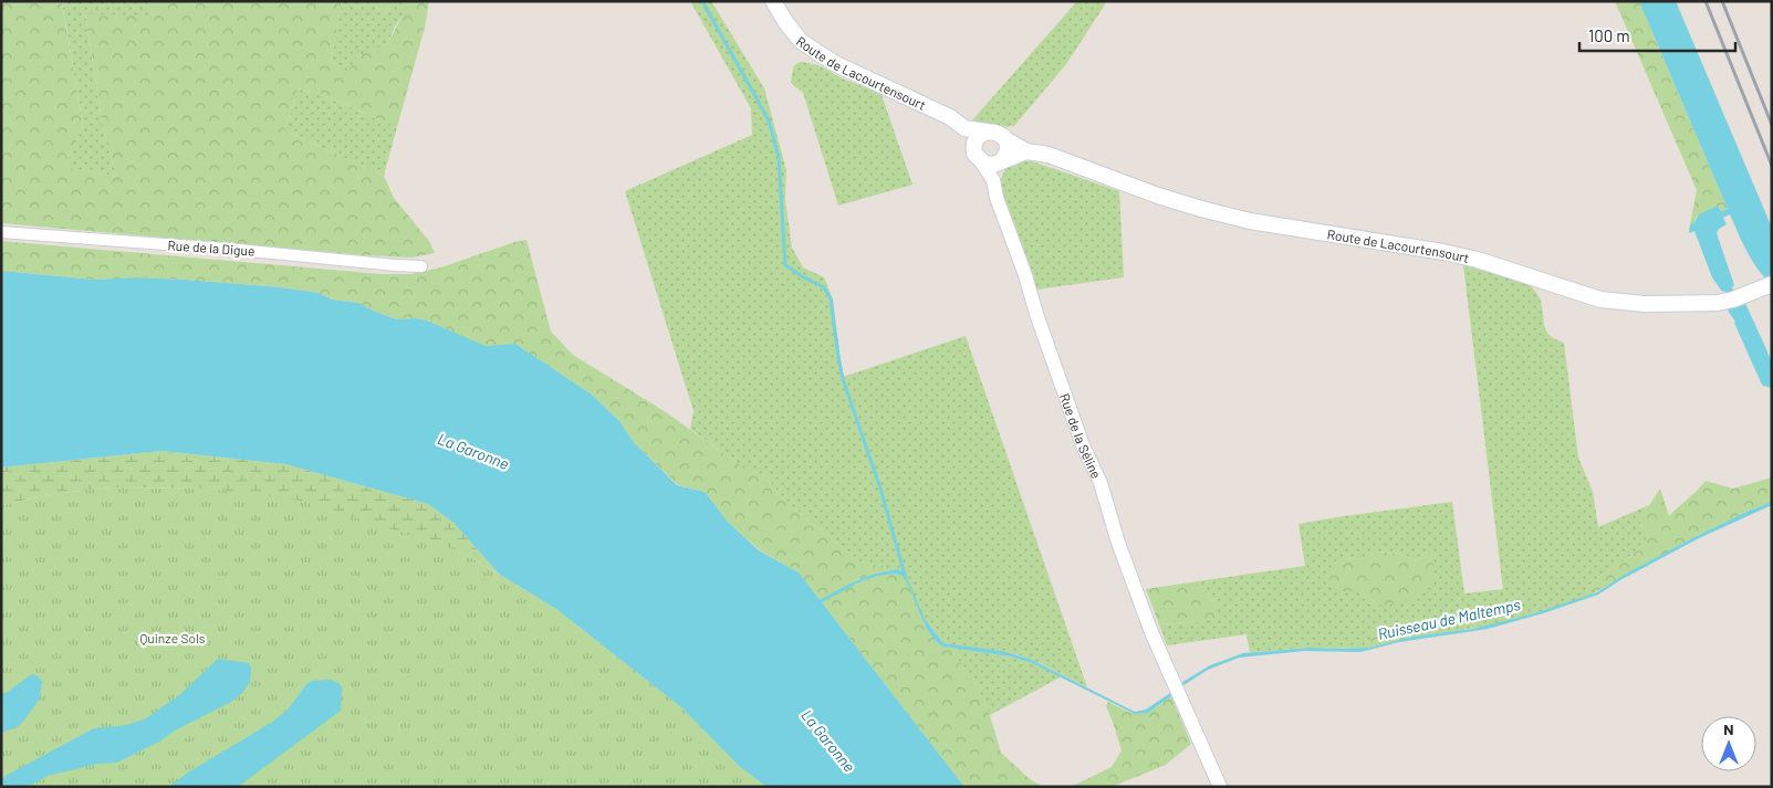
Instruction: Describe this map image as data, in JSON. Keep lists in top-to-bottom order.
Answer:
{
  "streets": {
    "main road": ["Route de Lacourtensourt"],
    "street": ["Rue de la Digue", "Rue de la Séline"]
  },
  "crossings": [
    ["Route de Lacourtensourt", "Rue de la Séline"]
  ],
  "water": ["La Garonne", "Ruisseau de Maltemps"],
  "parks": ["Quinze Sols"],
  "scale_bar": "100 m",
  "north": "top"
}
